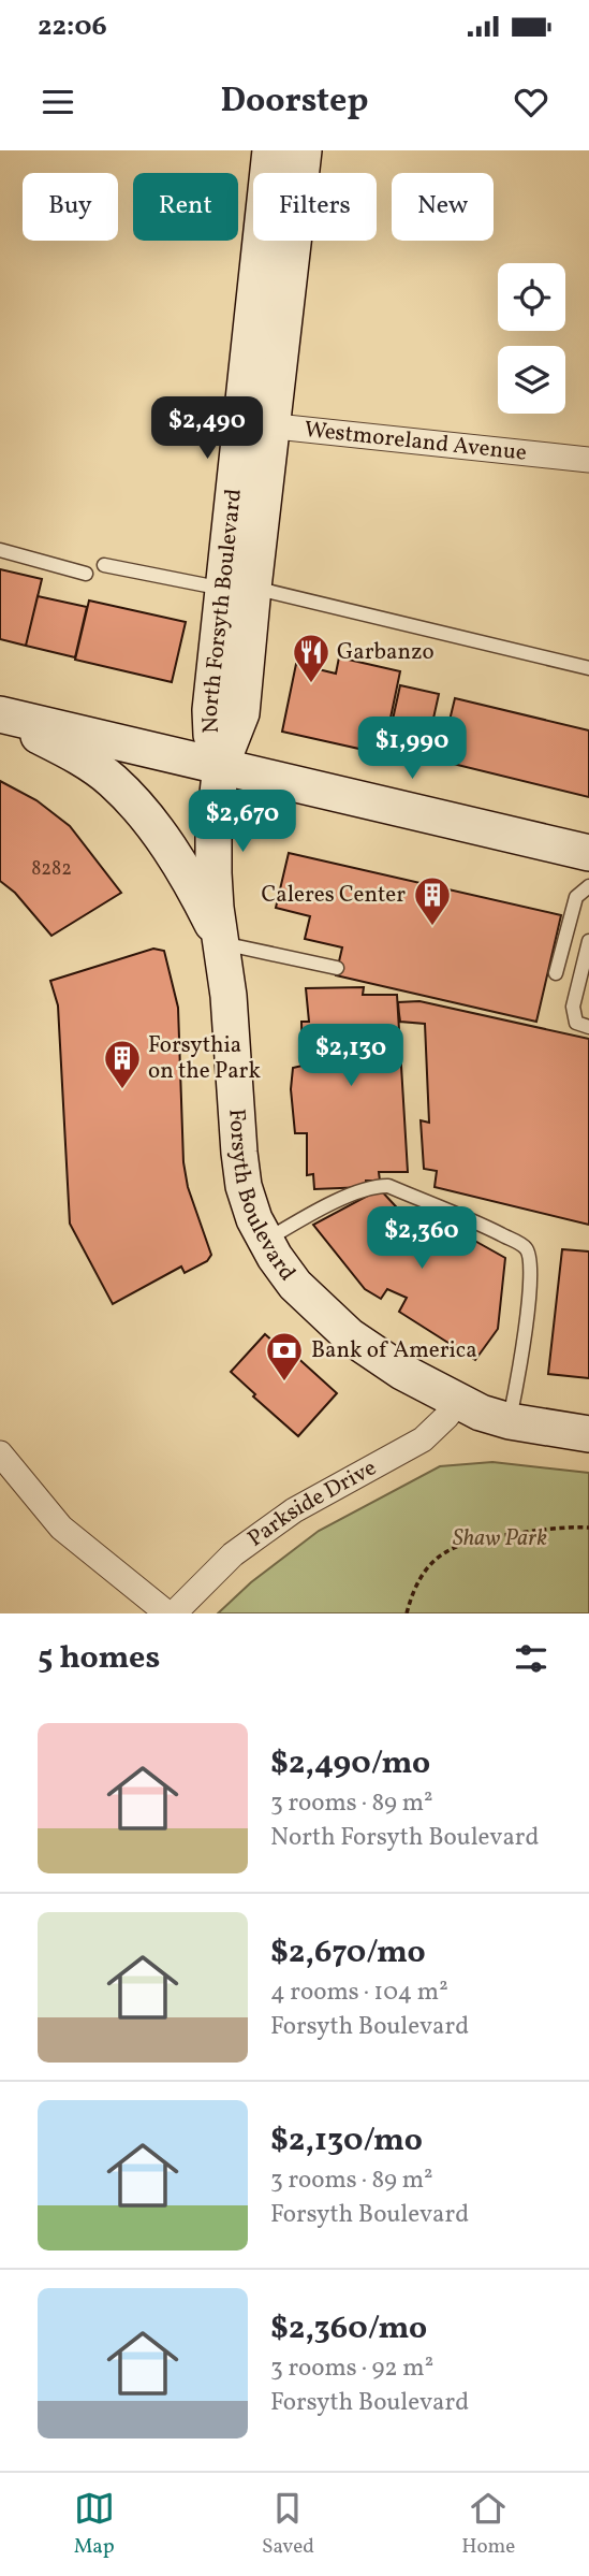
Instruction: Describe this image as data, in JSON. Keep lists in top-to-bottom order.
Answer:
{
  "streets": {
    "main road": ["North Forsyth Boulevard", "Forsyth Boulevard"],
    "street": ["Westmoreland Avenue", "Parkside Drive"]
  },
  "crossings": [
    ["Westmoreland Avenue", "North Forsyth Boulevard"],
    ["North Forsyth Boulevard", "Forsyth Boulevard"],
    ["Forsyth Boulevard", "Parkside Drive"]
  ],
  "parks": ["Shaw Park"],
  "places": {
    "restaurant": ["Garbanzo"],
    "building": ["Caleres Center", "Forsythia on the Park"],
    "bank": ["Bank of America"]
  },
  "house_numbers": ["8282"],
  "page": {
    "status": "22:06",
    "header": "Doorstep",
    "chip": [
      "Buy",
      "Rent",
      "Filters",
      "New"
    ],
    "price": [
      "$2,490",
      "$1,990",
      "$2,670",
      "$2,130",
      "$2,360"
    ],
    "heading": "5 homes",
    "list": [
      {
        "name": "$2,490/mo",
        "note": "3 rooms · 89 m² · North Forsyth Boulevard"
      },
      {
        "name": "$2,670/mo",
        "note": "4 rooms · 104 m² · Forsyth Boulevard"
      },
      {
        "name": "$2,130/mo",
        "note": "3 rooms · 89 m² · Forsyth Boulevard"
      },
      {
        "name": "$2,360/mo",
        "note": "3 rooms · 92 m² · Forsyth Boulevard"
      }
    ],
    "tabs": ["Map", "Saved", "Home"]
  }
}
